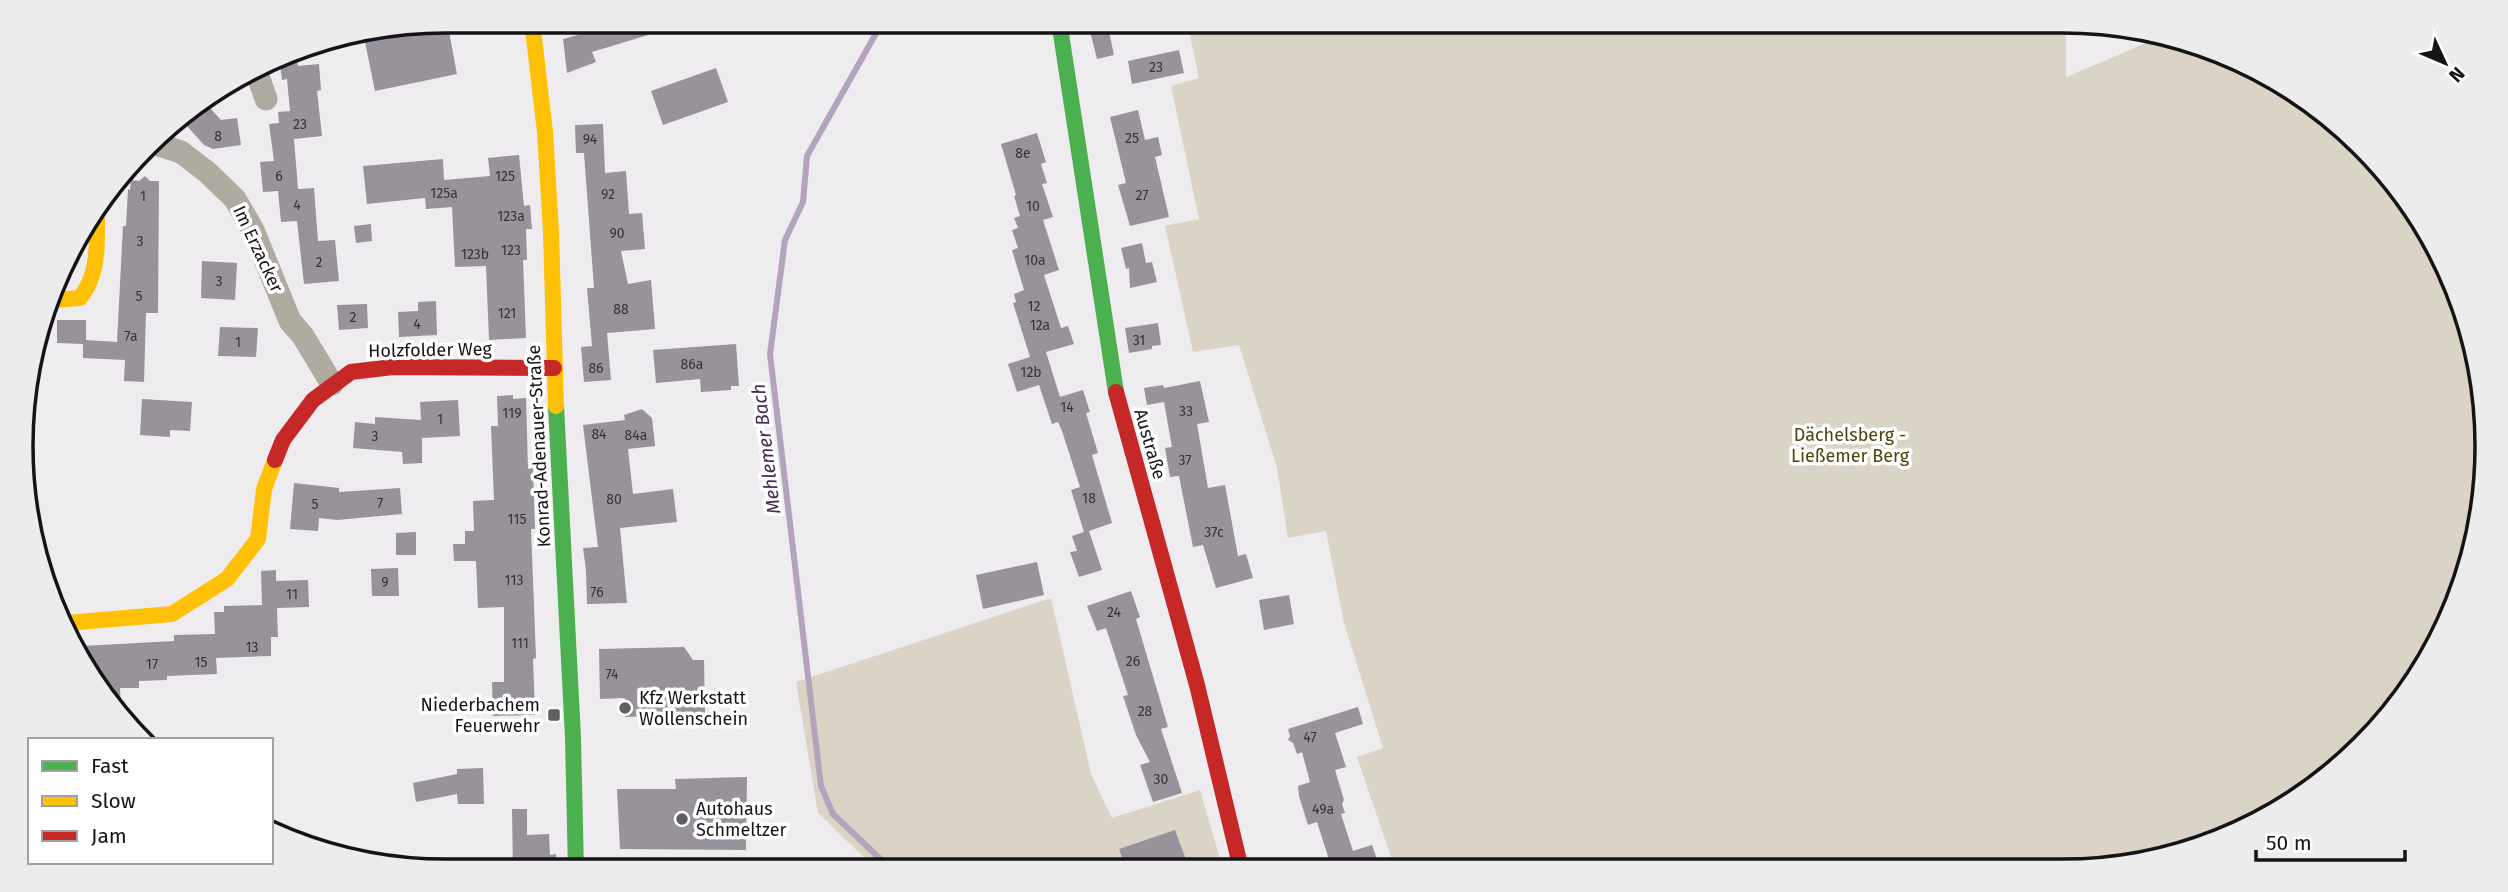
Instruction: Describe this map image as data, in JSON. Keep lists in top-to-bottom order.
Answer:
{
  "streets": {
    "street": [
      "Im Erzacker",
      "Holzfolder Weg",
      "Austraße",
      "Konrad-Adenauer-Straße"
    ]
  },
  "crossings": [
    ["Im Erzacker", "Holzfolder Weg"],
    ["Holzfolder Weg", "Konrad-Adenauer-Straße"]
  ],
  "water": ["Mehlemer Bach"],
  "parks": ["Dächelsberg - Ließemer Berg"],
  "places": {
    "other": ["Kfz Werkstatt Wollenschein", "Autohaus Schmeltzer"],
    "transit": ["Niederbachem Feuerwehr"]
  },
  "house_numbers": [
    "23",
    "23",
    "8",
    "25",
    "94",
    "8e",
    "6",
    "125",
    "125a",
    "92",
    "27",
    "1",
    "4",
    "10",
    "123a",
    "90",
    "3",
    "123",
    "123b",
    "10a",
    "2",
    "3",
    "5",
    "12",
    "88",
    "121",
    "2",
    "4",
    "12a",
    "7a",
    "31",
    "1",
    "86a",
    "86",
    "12b",
    "14",
    "33",
    "119",
    "1",
    "84",
    "84a",
    "3",
    "37",
    "18",
    "80",
    "7",
    "5",
    "115",
    "37c",
    "113",
    "9",
    "76",
    "11",
    "24",
    "111",
    "13",
    "26",
    "15",
    "17",
    "74",
    "28",
    "47",
    "30",
    "49a"
  ],
  "legend": ["Fast", "Slow", "Jam"],
  "scale_bar": "50 m",
  "north": "bottom right"
}
